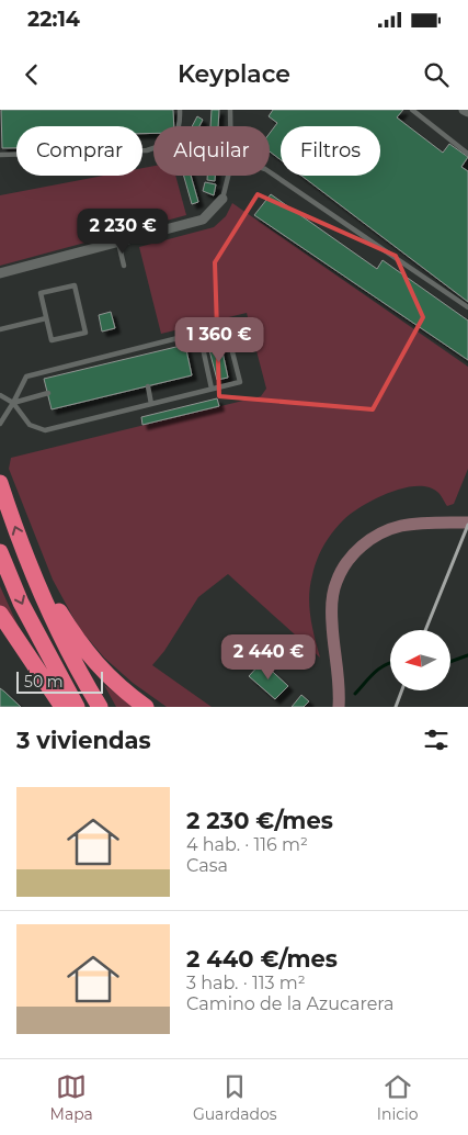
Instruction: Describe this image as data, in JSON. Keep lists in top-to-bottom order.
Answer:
{
  "scale_bar": "50 m",
  "north": "left",
  "page": {
    "status": "22:14",
    "header": "Keyplace",
    "chip": ["Comprar", "Alquilar", "Filtros"],
    "price": ["2 230 €", "1 360 €", "2 440 €"],
    "scale": "50 m",
    "heading": "3 viviendas",
    "list": [
      {
        "name": "2 230 €/mes",
        "note": "4 hab. · 116 m² · Casa"
      },
      {
        "name": "2 440 €/mes",
        "note": "3 hab. · 113 m² · Camino de la Azucarera"
      }
    ],
    "tabs": ["Mapa", "Guardados", "Inicio"]
  }
}
